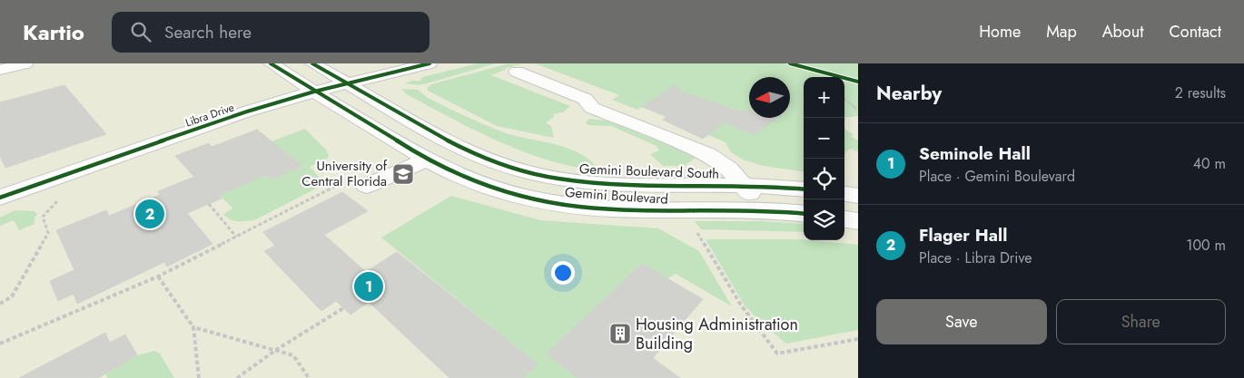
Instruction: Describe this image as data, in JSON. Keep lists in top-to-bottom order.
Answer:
{
  "streets": {
    "street": ["Libra Drive", "Gemini Boulevard South", "Gemini Boulevard"]
  },
  "crossings": [
    ["Libra Drive", "Gemini Boulevard South"],
    ["Libra Drive", "Gemini Boulevard"]
  ],
  "places": {
    "school or university": ["University of Central Florida"],
    "building": ["Housing Administration Building"]
  },
  "north": "left",
  "page": {
    "header": "Kartio",
    "search": "Search here",
    "nav": [
      "Home",
      "Map",
      "About",
      "Contact"
    ],
    "heading": ["Nearby", "2 results"],
    "map_buttons": ["+", "−"],
    "list": [
      {
        "mark": "1",
        "name": "Seminole Hall",
        "note": "Place · Gemini Boulevard",
        "value": "40 m"
      },
      {
        "mark": "2",
        "name": "Flager Hall",
        "note": "Place · Libra Drive",
        "value": "100 m"
      }
    ],
    "pins": ["2", "1"],
    "buttons": ["Save", "Share"]
  }
}
